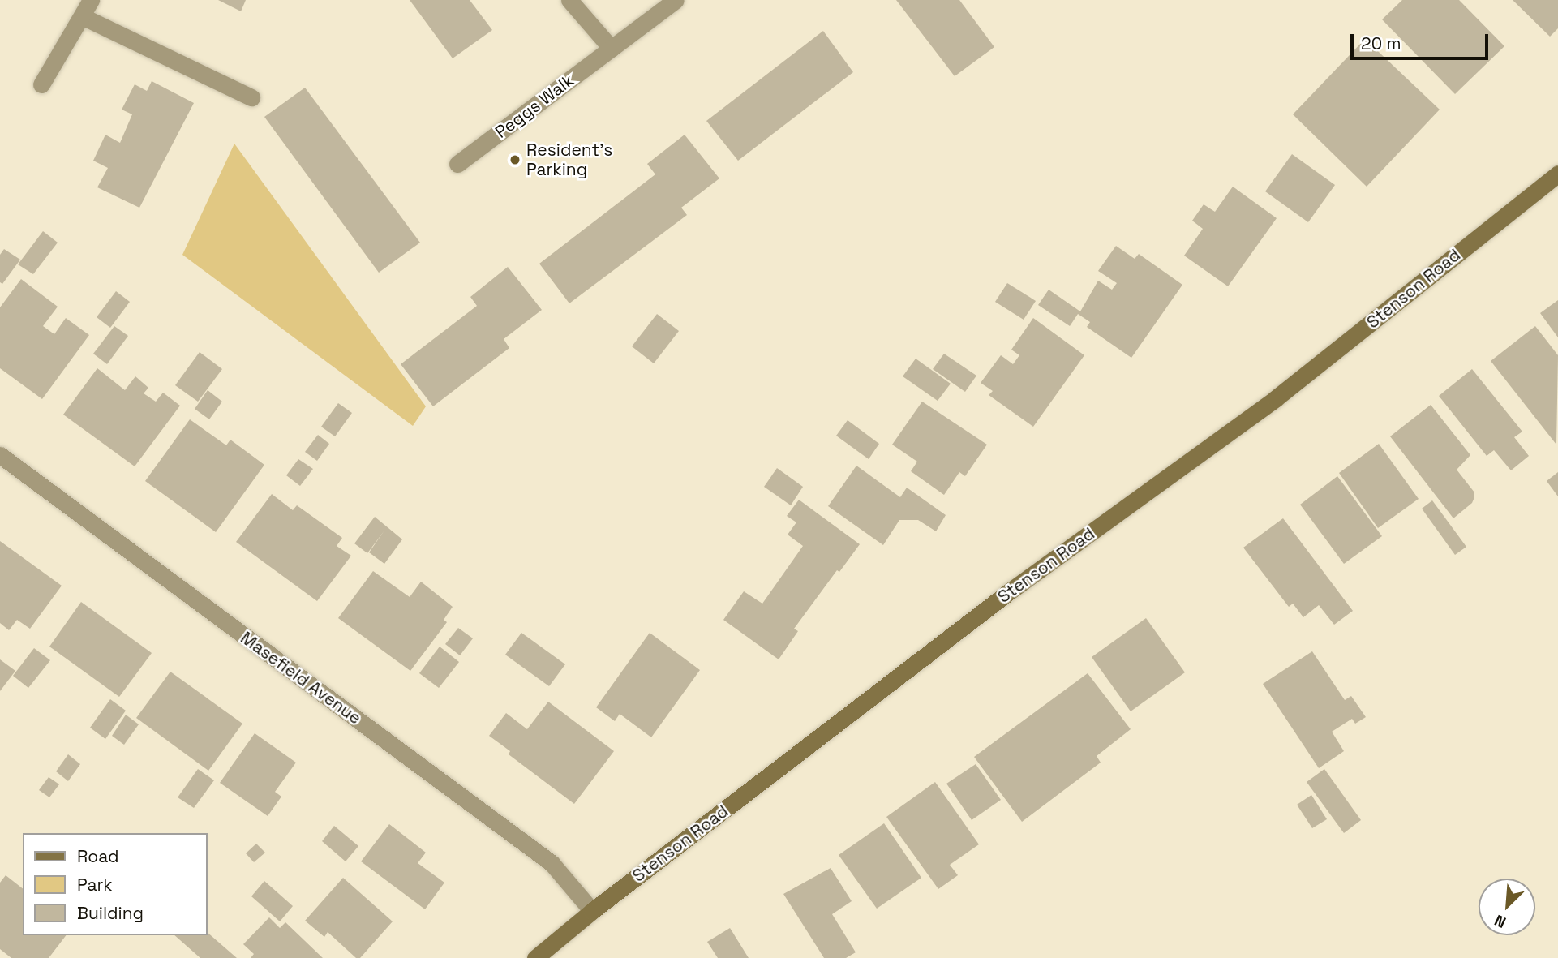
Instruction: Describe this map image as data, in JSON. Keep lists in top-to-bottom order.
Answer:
{
  "streets": {
    "street": ["Peggs Walk", "Stenson Road", "Masefield Avenue"]
  },
  "crossings": [
    ["Stenson Road", "Masefield Avenue"]
  ],
  "places": ["Resident's Parking"],
  "legend": ["Road", "Park", "Building"],
  "scale_bar": "20 m",
  "north": "bottom left"
}
